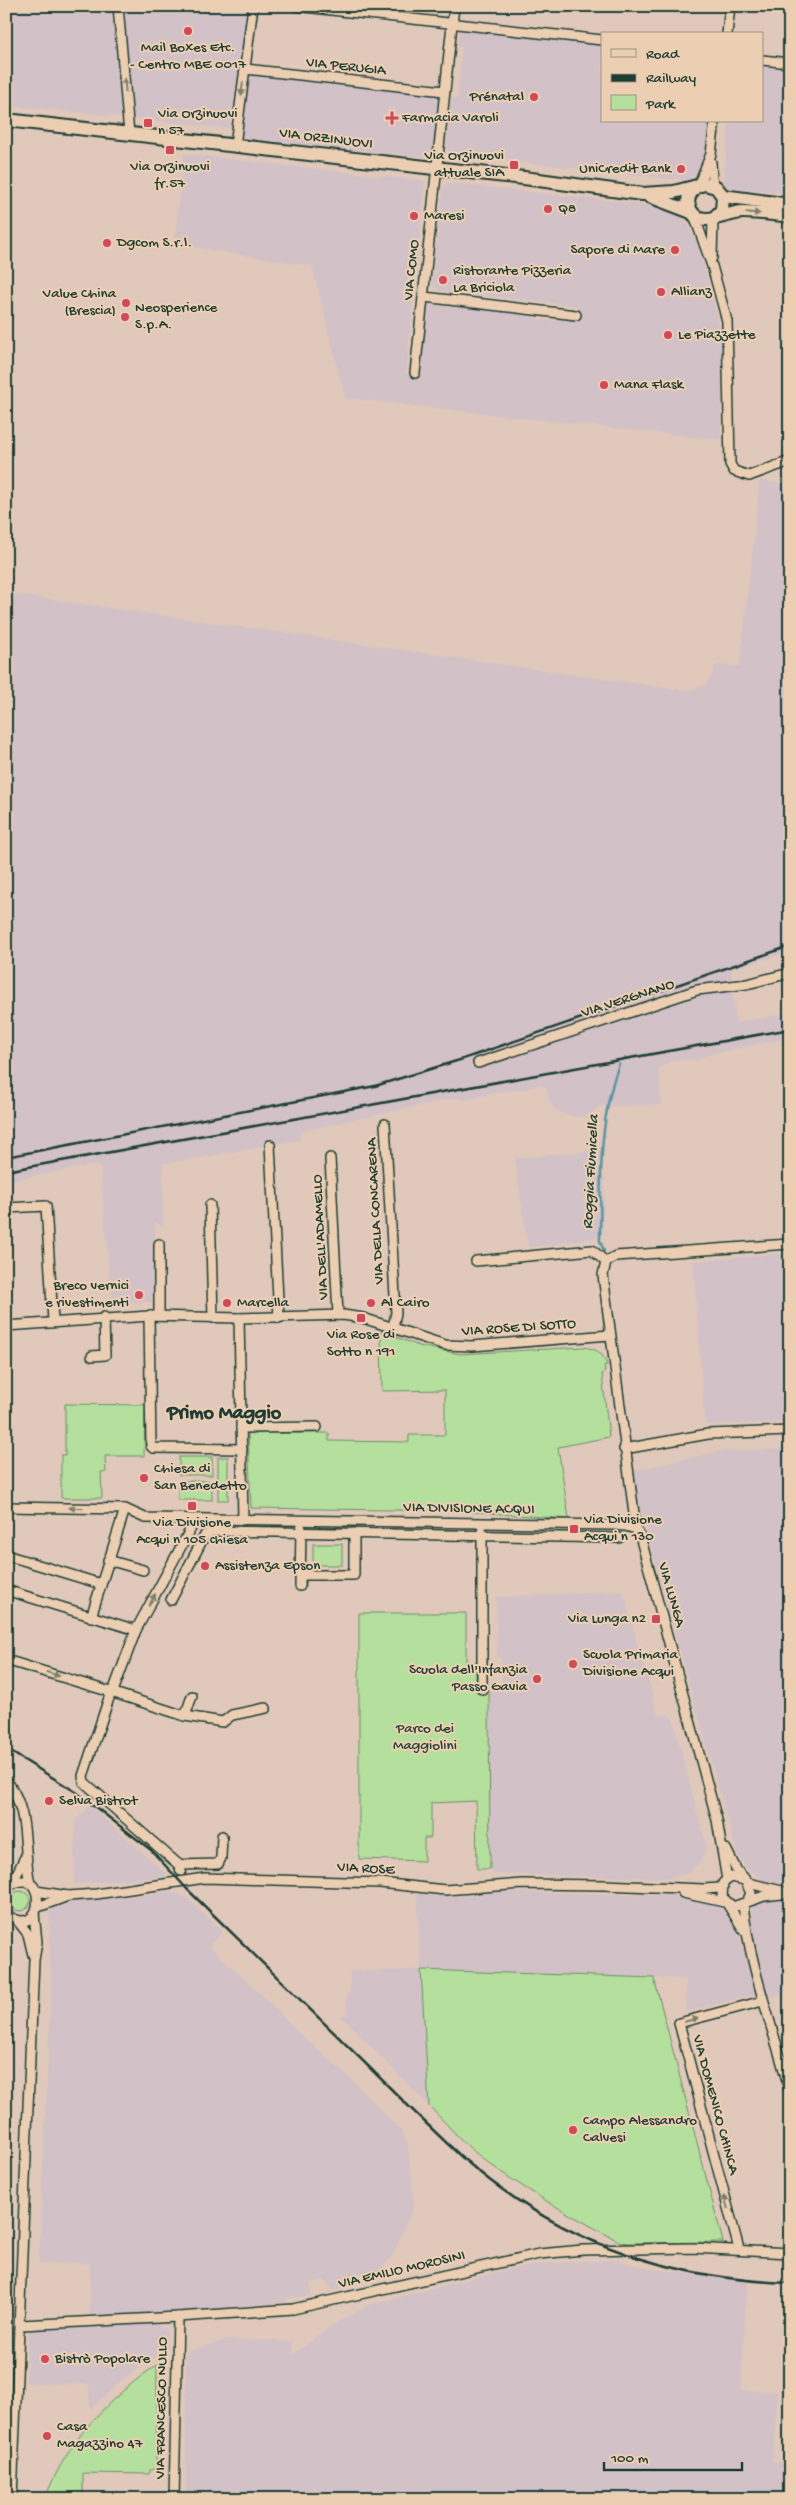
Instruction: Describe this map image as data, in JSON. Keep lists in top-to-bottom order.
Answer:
{
  "streets": {
    "main road": ["VIA ORZINUOVI"],
    "street": [
      "VIA PERUGIA",
      "VIA COMO",
      "VIA VERGNANO",
      "VIA DELLA CONCARENA",
      "VIA DELL'ADAMELLO",
      "VIA ROSE DI SOTTO",
      "VIA DIVISIONE ACQUI",
      "VIA LUNGA",
      "VIA ROSE",
      "VIA DOMENICO CHINCA",
      "VIA EMILIO MOROSINI",
      "VIA FRANCESCO NULLO"
    ]
  },
  "crossings": [
    ["VIA PERUGIA", "VIA COMO"],
    ["VIA ORZINUOVI", "VIA COMO"],
    ["VIA DELLA CONCARENA", "VIA ROSE DI SOTTO"],
    ["VIA DELL'ADAMELLO", "VIA ROSE DI SOTTO"],
    ["VIA ROSE DI SOTTO", "VIA LUNGA"],
    ["VIA DIVISIONE ACQUI", "VIA LUNGA"],
    ["VIA LUNGA", "VIA ROSE"],
    ["VIA DOMENICO CHINCA", "VIA EMILIO MOROSINI"],
    ["VIA EMILIO MOROSINI", "VIA FRANCESCO NULLO"]
  ],
  "districts": ["Primo Maggio"],
  "water": ["Roggia Fiumicella"],
  "parks": ["Parco dei Maggiolini"],
  "places": {
    "other": [
      "Mail Boxes Etc. - Centro MBE 0017",
      "Prénatal",
      "UniCredit Bank",
      "Q8",
      "Maresi",
      "Dgcom S.r.l.",
      "Sapore di Mare",
      "Ristorante Pizzeria La Briciola",
      "Allianz",
      "Value China (Brescia)",
      "Neosperience S.p.A.",
      "Le Piazzette",
      "Mana Flask",
      "Breco vernici e rivestimenti",
      "Marcella",
      "Al Cairo",
      "Chiesa di San Benedetto",
      "Assistenza Epson",
      "Scuola Primaria Divisione Acqui",
      "Scuola dell'Infanzia Passo Gavia",
      "Selva Bistrot",
      "Campo Alessandro Calvesi",
      "Bistrò Popolare",
      "Casa Magazzino 47"
    ],
    "health": ["Farmacia Varoli"],
    "transit": [
      "Via Orzinuovi n 57",
      "Via Orzinuovi fr.57",
      "Via Orzinuovi attuale SIA",
      "Via Rose di Sotto n 191",
      "Via Divisione Acqui n 105 chiesa",
      "Via Divisione Acqui n 130",
      "Via Lunga n2"
    ]
  },
  "legend": ["Road", "Railway", "Park"],
  "scale_bar": "100 m"
}
